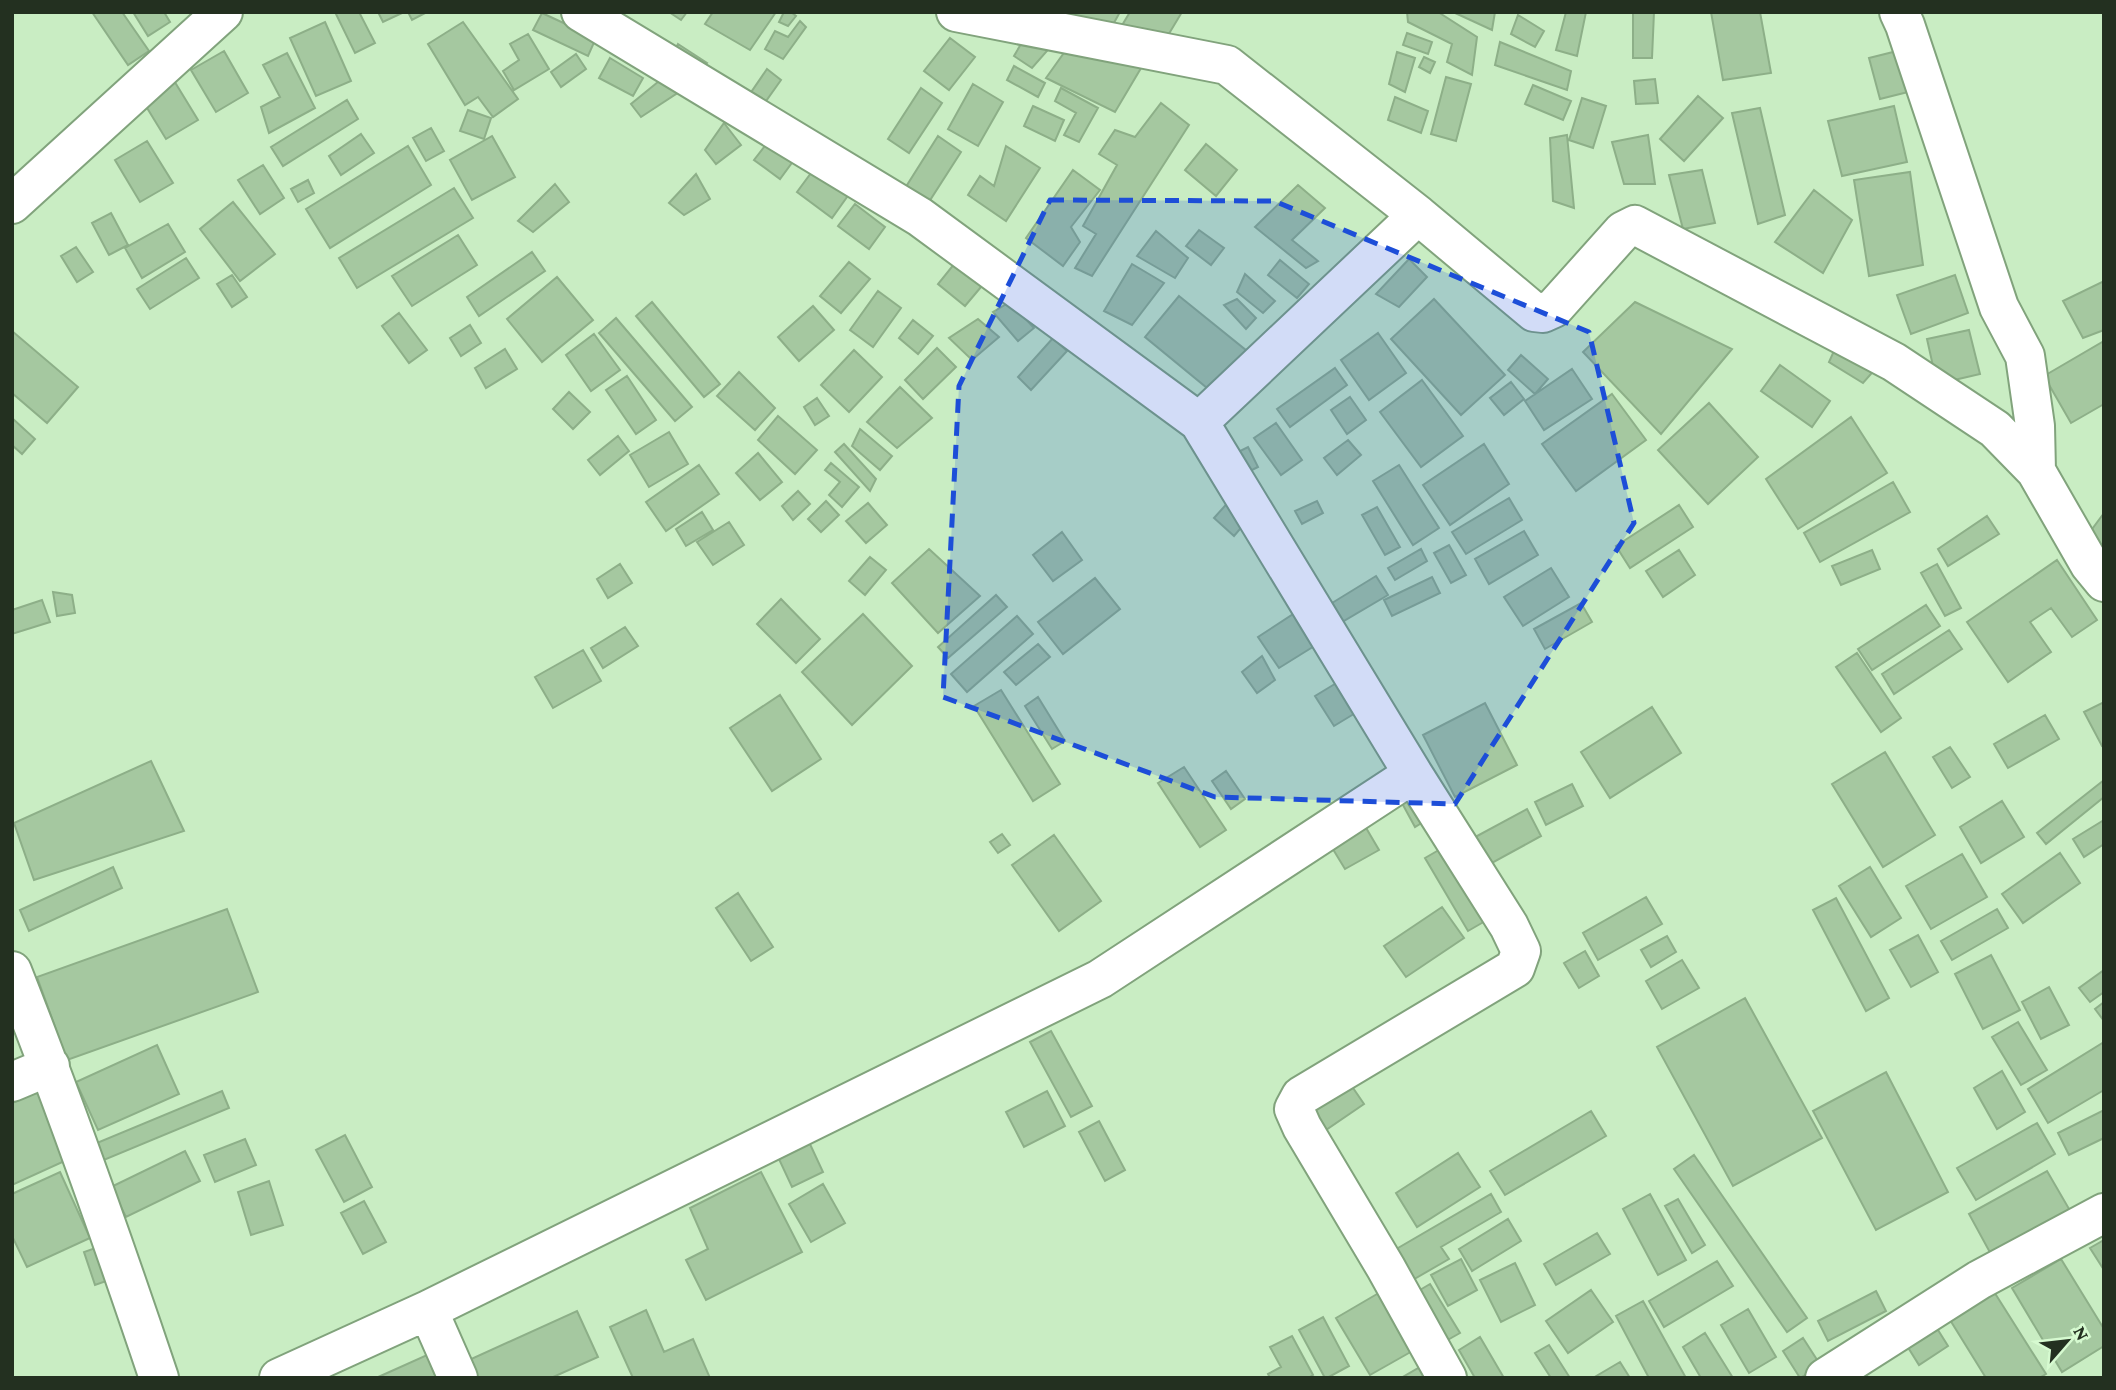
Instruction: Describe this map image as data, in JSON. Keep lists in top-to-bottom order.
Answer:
{
  "north": "top right"
}
